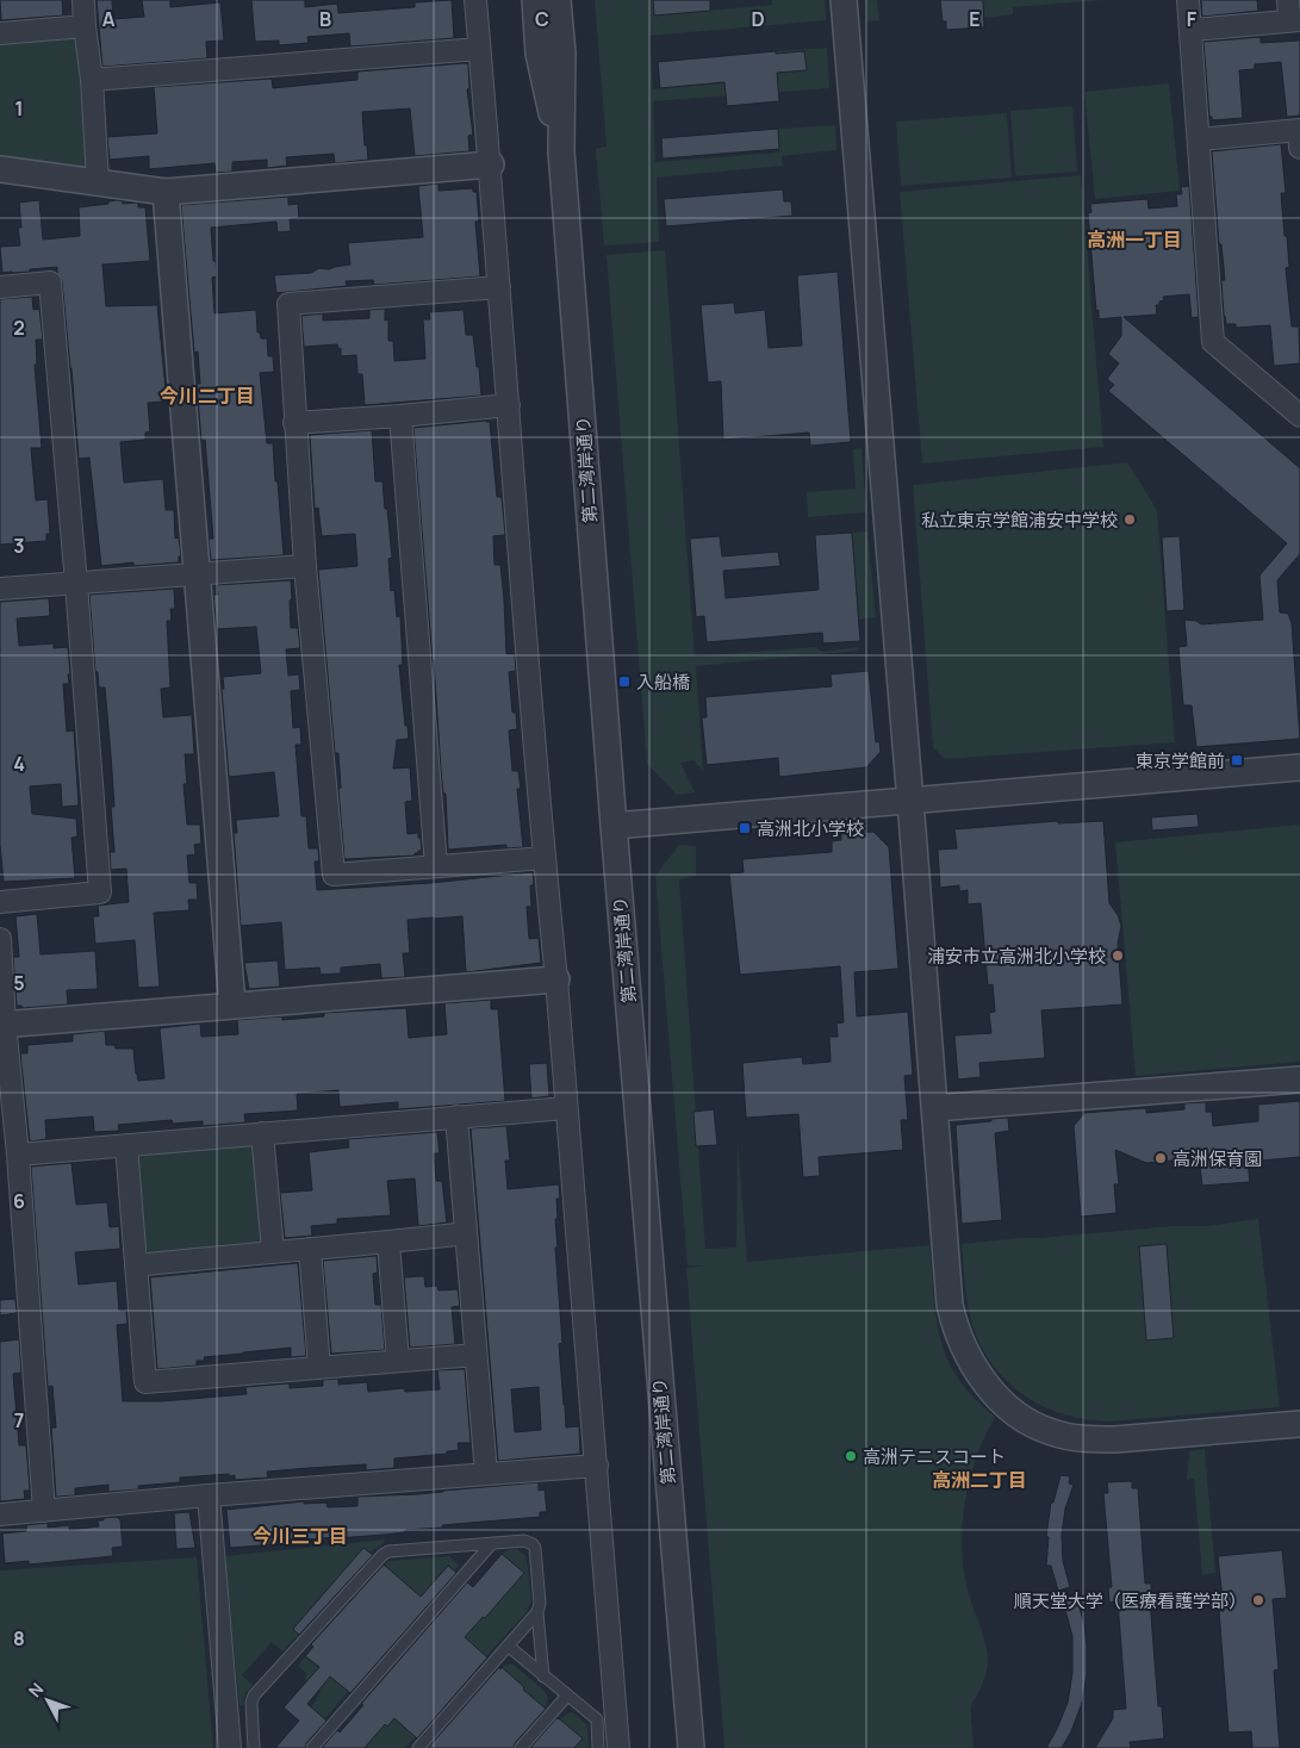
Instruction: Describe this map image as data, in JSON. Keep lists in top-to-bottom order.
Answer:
{
  "streets": {
    "street": ["第二湾岸通り"]
  },
  "districts": [
    "高洲一丁目",
    "今川二丁目",
    "高洲二丁目",
    "今川三丁目"
  ],
  "places": {
    "other": [
      "私立東京学館浦安中学校",
      "浦安市立高洲北小学校",
      "高洲保育園",
      "高洲テニスコート",
      "順天堂大学（医療看護学部）"
    ],
    "transit": ["入船橋", "東京学館前", "高洲北小学校"]
  },
  "north": "top left",
  "grid": {
    "columns": [
      "A",
      "B",
      "C",
      "D",
      "E",
      "F"
    ],
    "rows": [
      "1",
      "2",
      "3",
      "4",
      "5",
      "6",
      "7",
      "8"
    ]
  }
}
